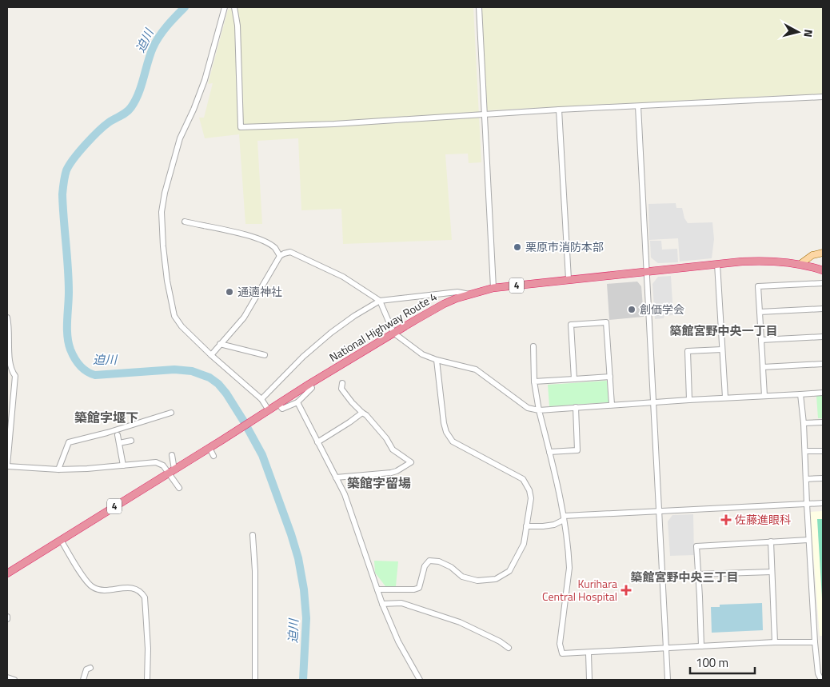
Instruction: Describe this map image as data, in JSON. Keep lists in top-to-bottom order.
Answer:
{
  "streets": {
    "highway": ["4", "National Highway Route 4"]
  },
  "districts": [
    "築館宮野中央一丁目",
    "築館字堰下",
    "築館字留場",
    "築館宮野中央三丁目"
  ],
  "water": ["迫川"],
  "places": {
    "other": ["栗原市消防本部", "通遖神社", "創価学会"],
    "health": ["佐藤進眼科", "Kurihara Central Hospital"]
  },
  "scale_bar": "100 m",
  "north": "right"
}
